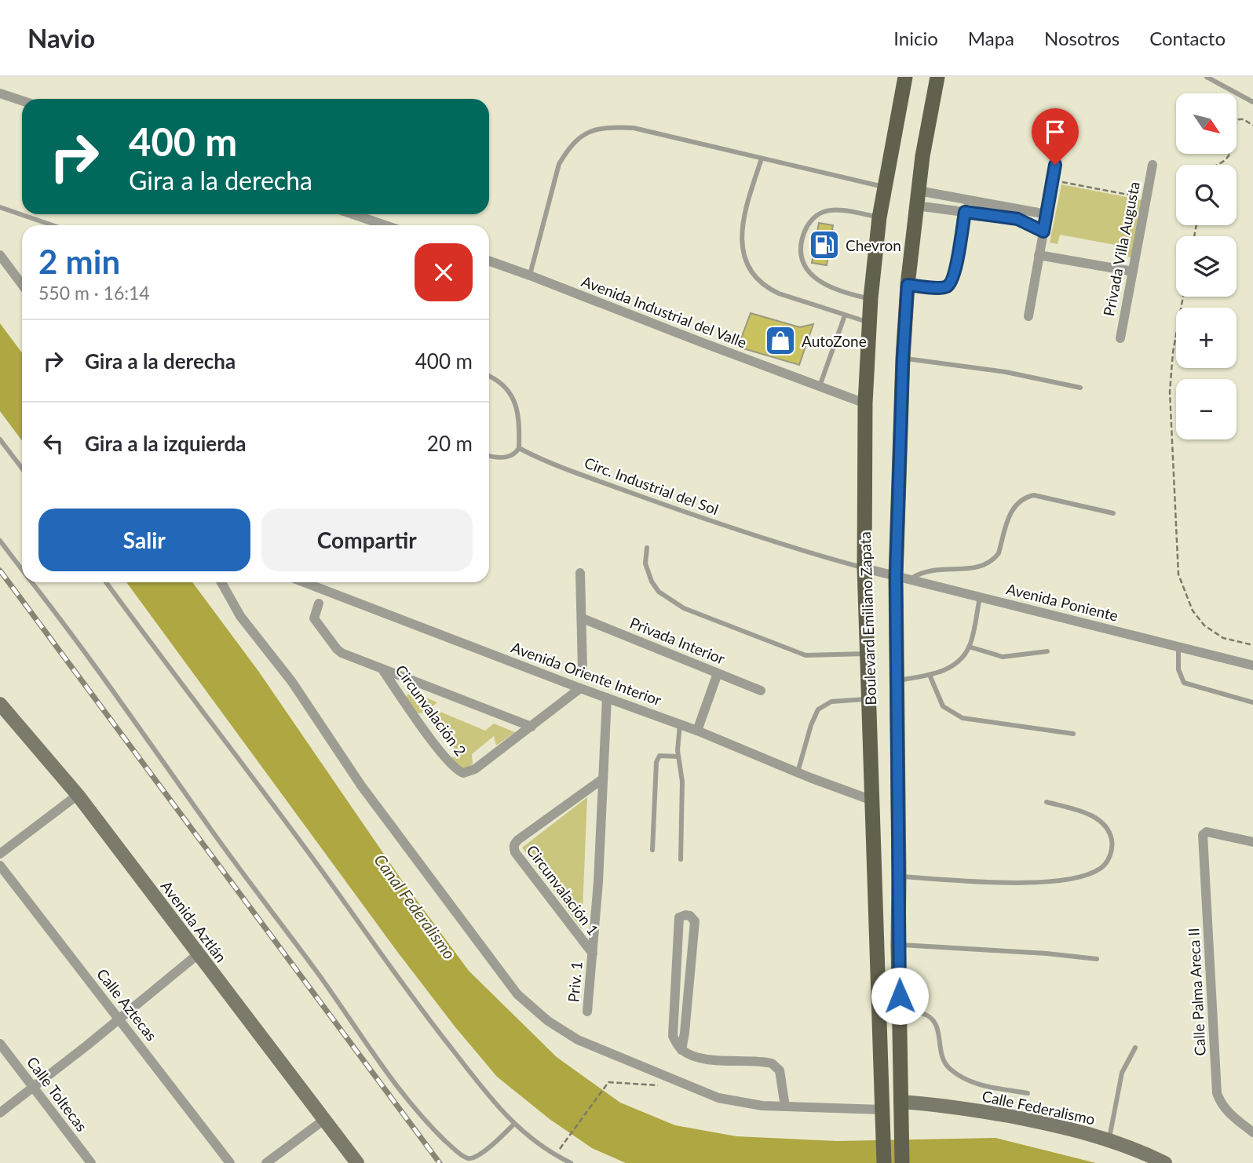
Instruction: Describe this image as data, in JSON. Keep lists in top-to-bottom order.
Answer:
{
  "streets": {
    "main road": ["Boulevard Emiliano Zapata", "Avenida Aztlán", "Calle Federalismo"],
    "street": [
      "Privada Villa Augusta",
      "Avenida Industrial del Valle",
      "Avenida Poniente",
      "Privada Interior",
      "Avenida Oriente Interior",
      "Circunvalación 2",
      "Circunvalación 1",
      "Priv. 1",
      "Calle Palma Areca II",
      "Calle Aztecas",
      "Calle Toltecas"
    ],
    "lane": ["Circ. Industrial del Sol"]
  },
  "crossings": [
    ["Avenida Industrial del Valle", "Boulevard Emiliano Zapata"],
    ["Circ. Industrial del Sol", "Avenida Poniente"],
    ["Circ. Industrial del Sol", "Boulevard Emiliano Zapata"],
    ["Avenida Poniente", "Boulevard Emiliano Zapata"],
    ["Boulevard Emiliano Zapata", "Avenida Oriente Interior"],
    ["Boulevard Emiliano Zapata", "Calle Federalismo"],
    ["Avenida Oriente Interior", "Circunvalación 2"],
    ["Avenida Oriente Interior", "Circunvalación 1"],
    ["Circunvalación 1", "Priv. 1"]
  ],
  "water": ["Canal Federalismo"],
  "places": {
    "fuel station": ["Chevron"],
    "shop": ["AutoZone"]
  },
  "north": "bottom right",
  "page": {
    "header": "Navio",
    "nav": [
      "Inicio",
      "Mapa",
      "Nosotros",
      "Contacto"
    ],
    "map_buttons": ["+", "−"],
    "turn": ["400 m", "Gira a la derecha"],
    "heading": ["2 min", "550 m · 16:14"],
    "list": [
      {
        "name": "Gira a la derecha",
        "value": "400 m"
      },
      {
        "name": "Gira a la izquierda",
        "value": "20 m"
      }
    ],
    "buttons": ["Salir", "Compartir"]
  }
}
